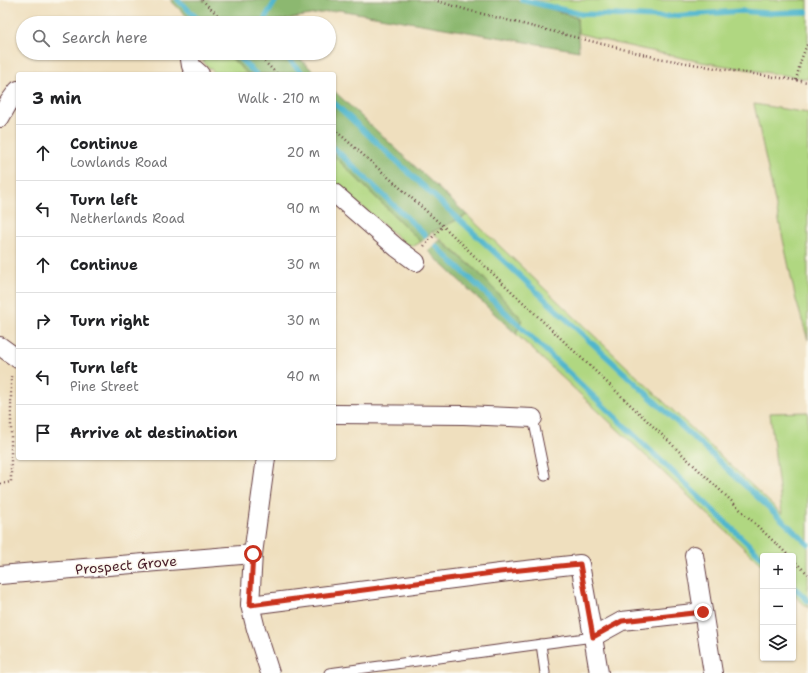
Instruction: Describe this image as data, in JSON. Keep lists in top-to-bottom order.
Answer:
{
  "streets": {
    "street": ["Prospect Grove"]
  },
  "page": {
    "search": "Search here",
    "heading": ["3 min", "Walk · 210 m"],
    "list": [
      ["Continue", "Lowlands Road", "20 m"],
      ["Turn left", "Netherlands Road", "90 m"],
      ["Continue", "30 m"],
      ["Turn right", "30 m"],
      ["Turn left", "Pine Street", "40 m"],
      "Arrive at destination"
    ],
    "map_buttons": ["+", "−"]
  }
}
